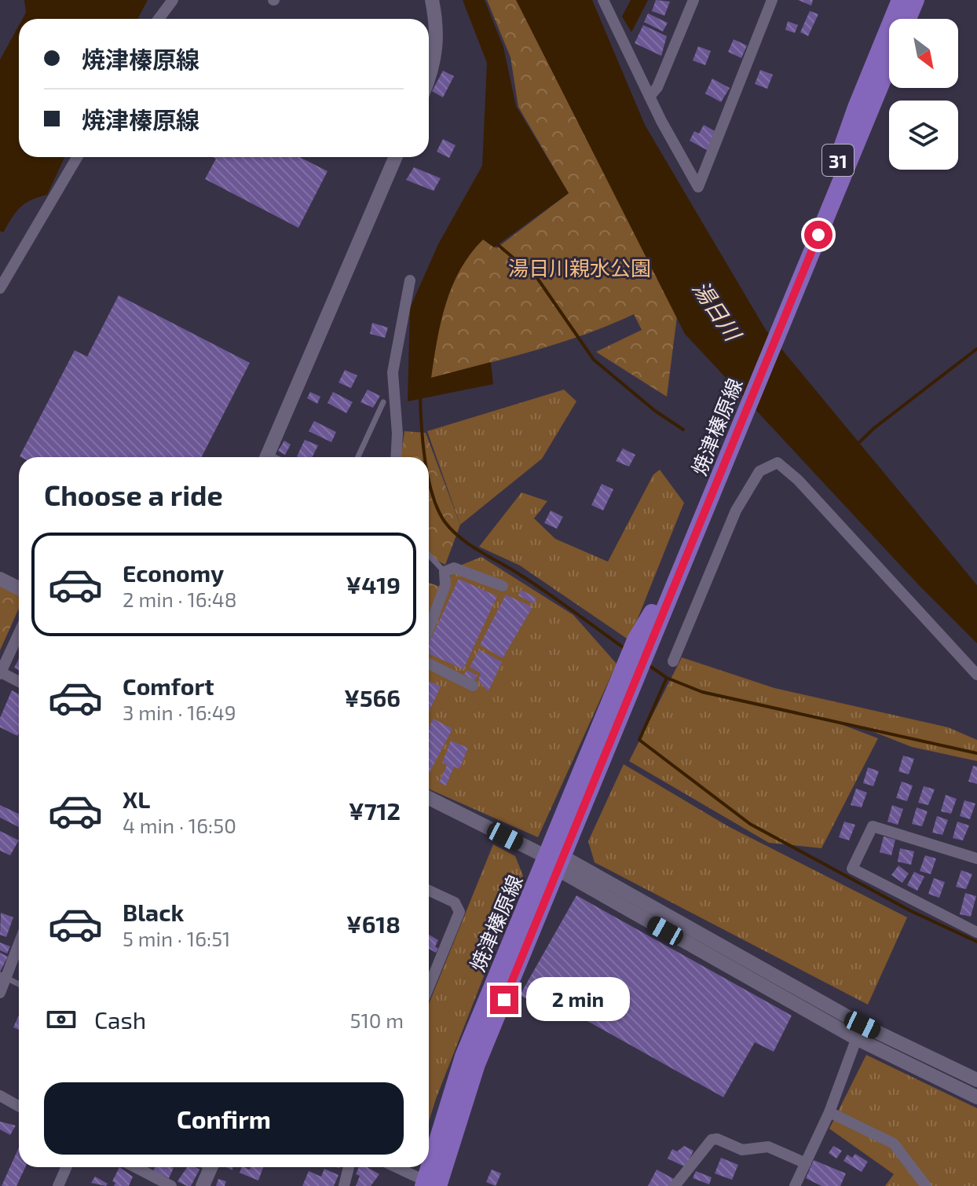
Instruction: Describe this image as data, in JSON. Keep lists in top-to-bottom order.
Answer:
{
  "streets": {
    "main road": ["31", "焼津榛原線"]
  },
  "water": ["湯日川"],
  "parks": ["湯日川親水公園"],
  "north": "bottom right",
  "page": {
    "banner": ["焼津榛原線", "焼津榛原線"],
    "heading": "Choose a ride",
    "list": [
      {
        "name": "Economy",
        "note": "2 min · 16:48",
        "value": "¥419"
      },
      {
        "name": "Comfort",
        "note": "3 min · 16:49",
        "value": "¥566"
      },
      {
        "name": "XL",
        "note": "4 min · 16:50",
        "value": "¥712"
      },
      {
        "name": "Black",
        "note": "5 min · 16:51",
        "value": "¥618"
      }
    ],
    "bubble": "2 min",
    "pay": ["Cash", "510 m"],
    "buttons": "Confirm"
  }
}
